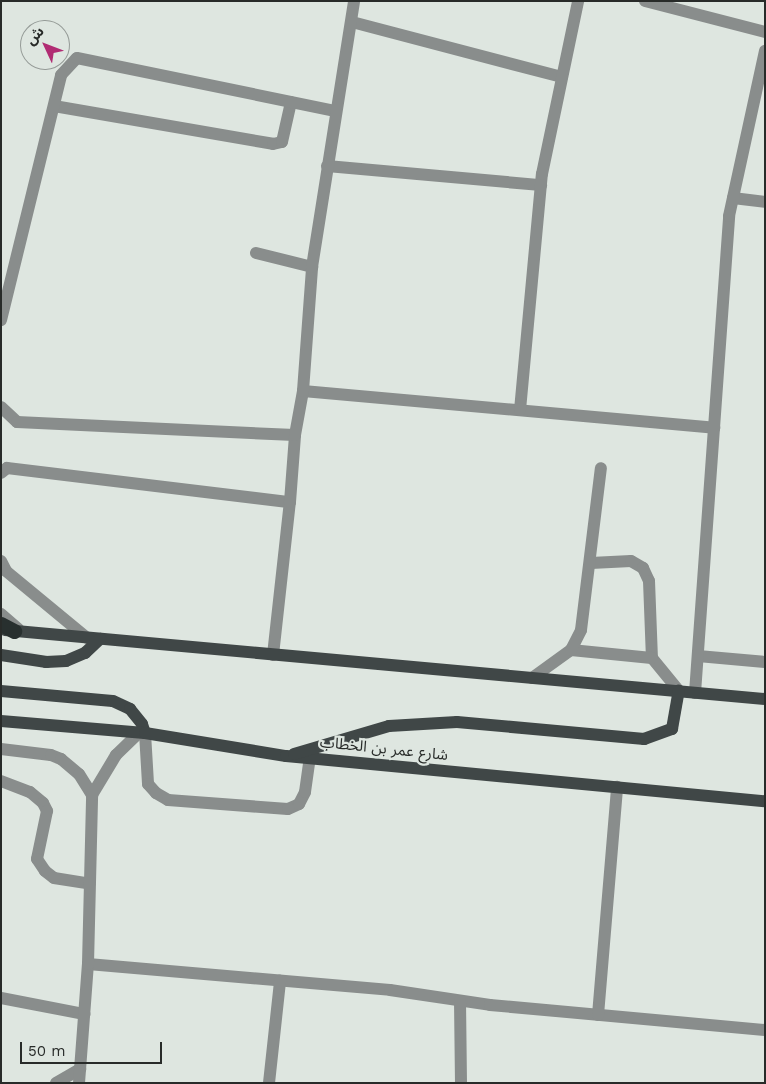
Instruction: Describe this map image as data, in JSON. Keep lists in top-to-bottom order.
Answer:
{
  "streets": {
    "main road": ["شارع عمر بن الخطاب"]
  },
  "scale_bar": "50 m",
  "north": "top left"
}
